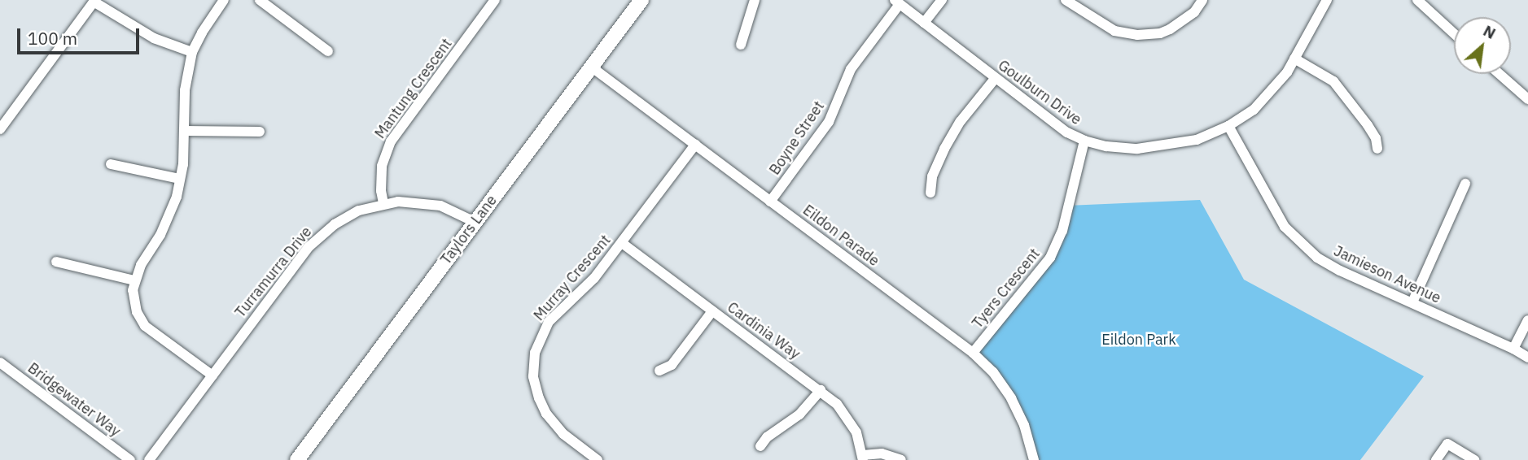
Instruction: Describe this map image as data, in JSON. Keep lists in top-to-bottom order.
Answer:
{
  "streets": {
    "main road": ["Taylors Lane"],
    "street": [
      "Mantung Crescent",
      "Goulburn Drive",
      "Boyne Street",
      "Eildon Parade",
      "Turramurra Drive",
      "Jamieson Avenue",
      "Murray Crescent",
      "Tyers Crescent",
      "Cardinia Way",
      "Bridgewater Way"
    ]
  },
  "crossings": [
    ["Mantung Crescent", "Turramurra Drive"],
    ["Goulburn Drive", "Boyne Street"],
    ["Goulburn Drive", "Jamieson Avenue"],
    ["Goulburn Drive", "Tyers Crescent"],
    ["Boyne Street", "Eildon Parade"],
    ["Taylors Lane", "Eildon Parade"],
    ["Taylors Lane", "Turramurra Drive"],
    ["Eildon Parade", "Murray Crescent"],
    ["Eildon Parade", "Tyers Crescent"],
    ["Murray Crescent", "Cardinia Way"]
  ],
  "parks": ["Eildon Park"],
  "scale_bar": "100 m",
  "north": "top right"
}
